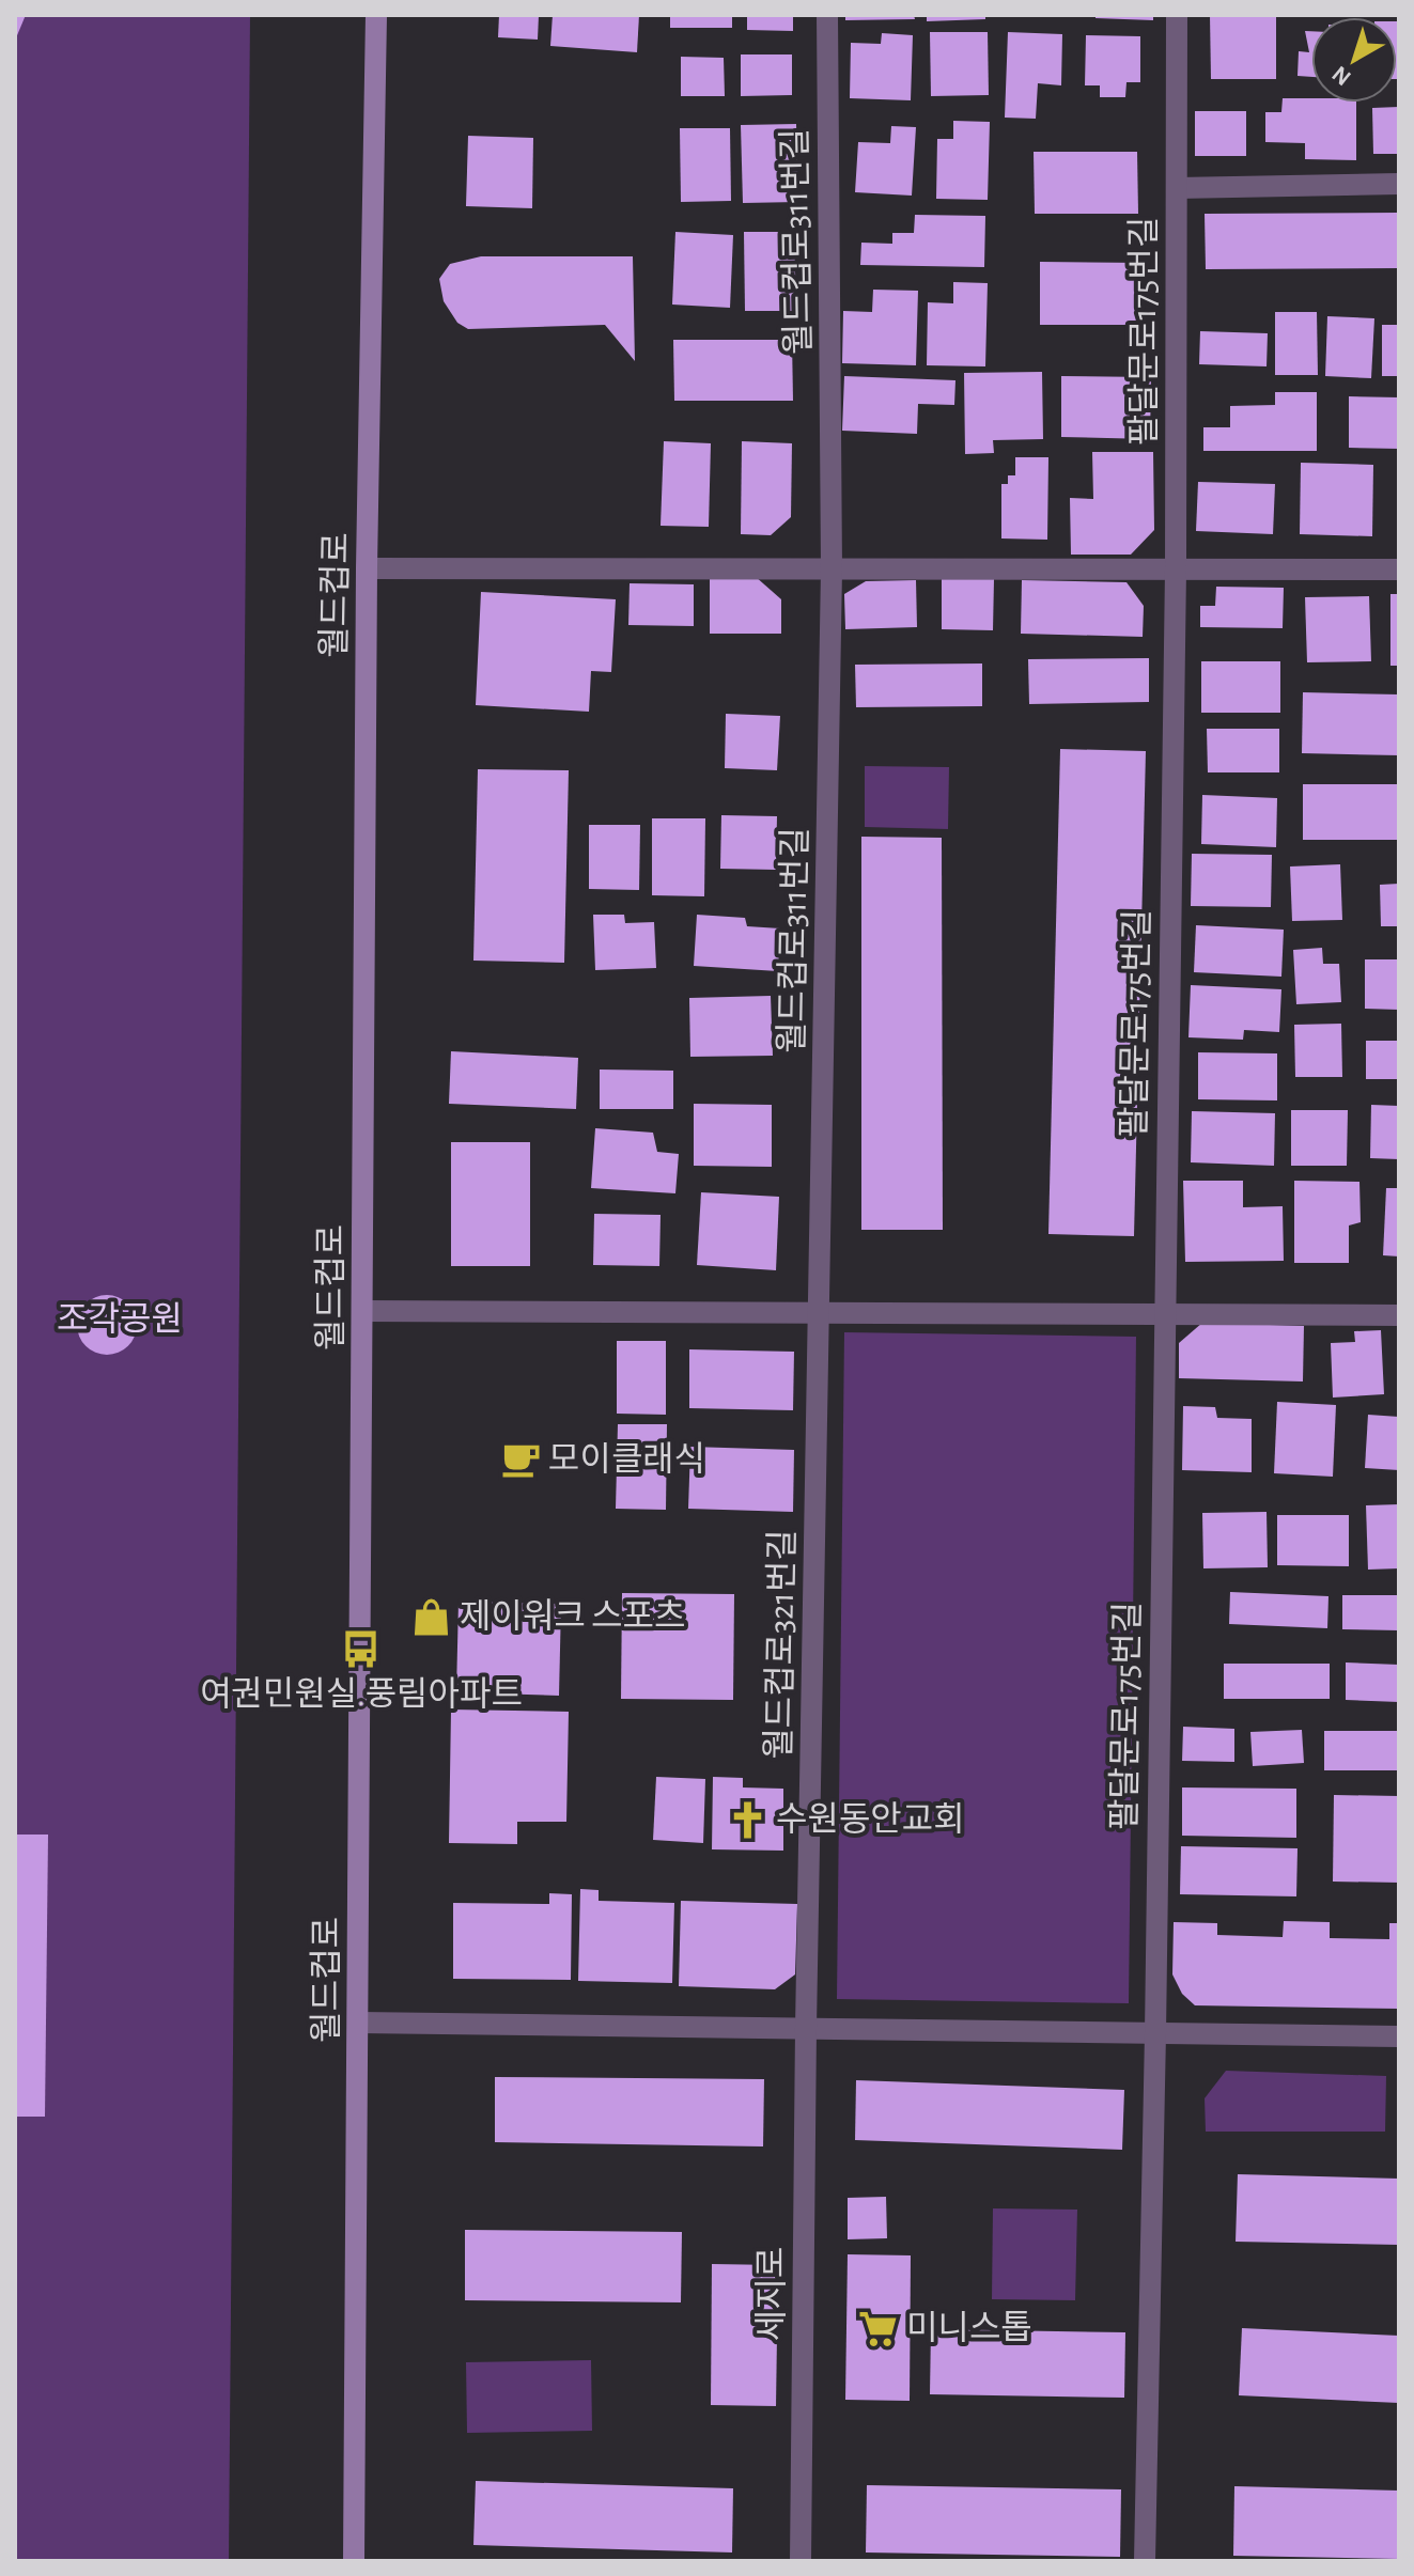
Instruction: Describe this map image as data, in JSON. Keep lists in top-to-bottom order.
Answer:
{
  "streets": {
    "street": [
      "월드컵로311번길",
      "팔달문로175번길",
      "월드컵로",
      "월드컵로321번길",
      "세지로"
    ]
  },
  "crossings": [
    ["월드컵로311번길", "월드컵로321번길"],
    ["월드컵로321번길", "세지로"]
  ],
  "parks": ["조각공원"],
  "places": {
    "cafe": ["모이클래식"],
    "shop": ["제이워크 스포츠"],
    "bus stop": ["여권민원실.풍림아파트"],
    "church": ["수원동안교회"],
    "supermarket": ["미니스톱"]
  },
  "north": "bottom left"
}
